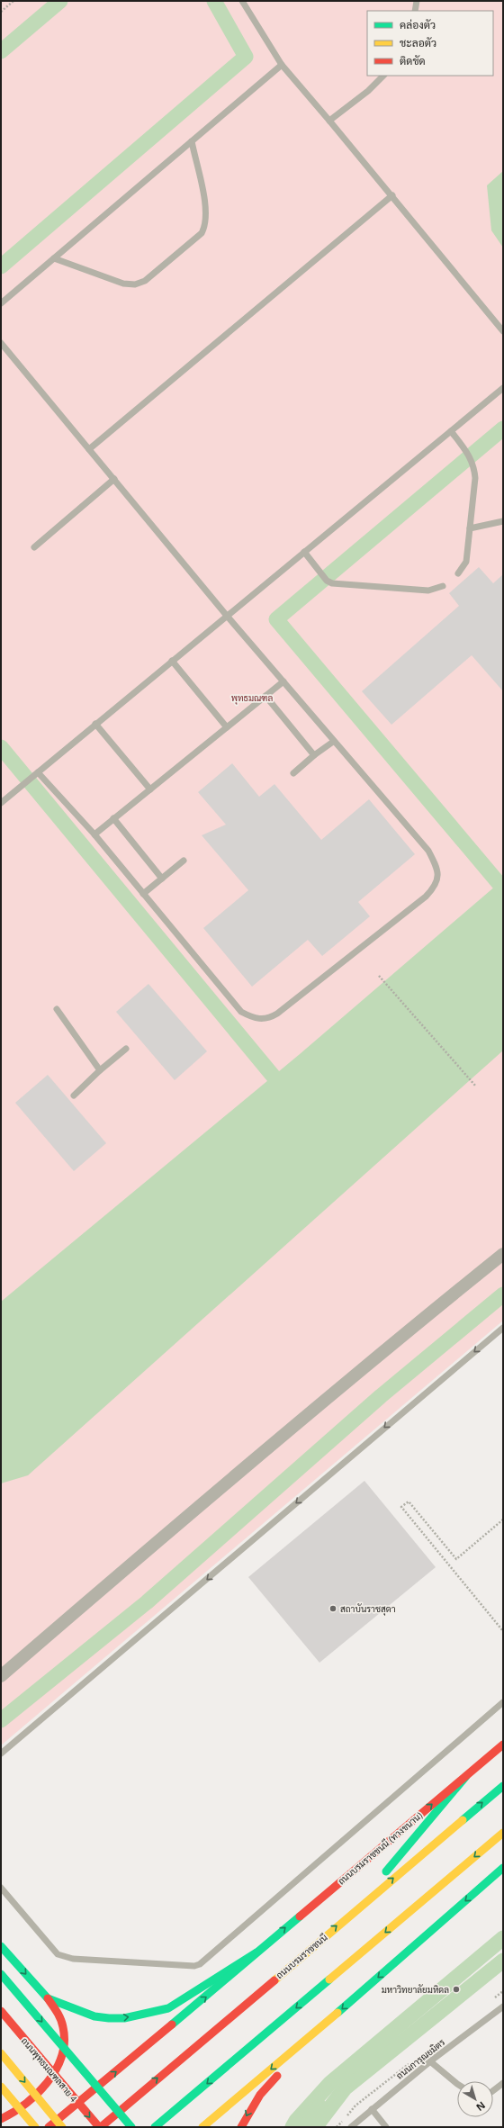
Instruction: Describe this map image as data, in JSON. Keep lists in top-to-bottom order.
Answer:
{
  "streets": {
    "main road": ["ถนนบรมราชชนนี (ทางขนาน)", "ถนนบรมราชชนนี", "ถนนพุทธมณฑลสาย 4"],
    "lane": ["ถนนการุณยมิตร"]
  },
  "crossings": [
    ["ถนนบรมราชชนนี", "ถนนพุทธมณฑลสาย 4"]
  ],
  "parks": ["พุทธมณฑล"],
  "places": ["สถาบันราชสุดา", "มหาวิทยาลัยมหิดล"],
  "legend": ["คล่องตัว", "ชะลอตัว", "ติดขัด"],
  "north": "bottom right"
}
